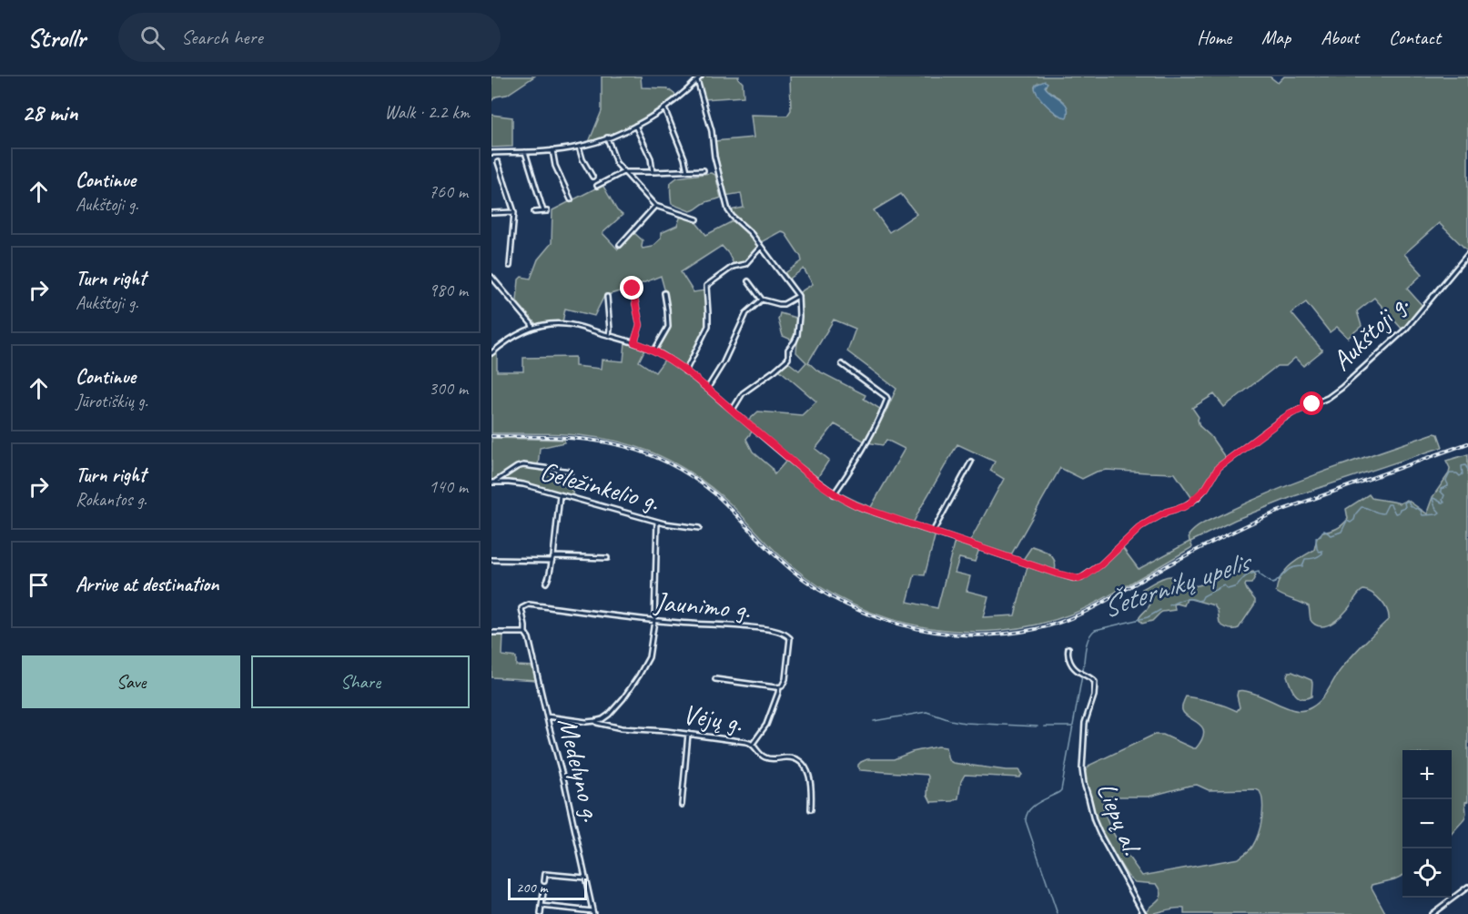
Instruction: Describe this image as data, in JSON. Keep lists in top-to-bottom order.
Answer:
{
  "streets": {
    "street": [
      "Aukštoji g.",
      "Geležinkelio g.",
      "Jaunimo g.",
      "Vėjų g.",
      "Medelyno g.",
      "Liepų al."
    ]
  },
  "crossings": [
    ["Jaunimo g.", "Medelyno g."],
    ["Vėjų g.", "Medelyno g."]
  ],
  "water": ["Šeternikų upelis"],
  "scale_bar": "200 m",
  "page": {
    "header": "Strollr",
    "search": "Search here",
    "nav": [
      "Home",
      "Map",
      "About",
      "Contact"
    ],
    "heading": ["28 min", "Walk · 2.2 km"],
    "list": [
      ["Continue", "Aukštoji g.", "760 m"],
      ["Turn right", "Aukštoji g.", "980 m"],
      ["Continue", "Jūrotiškių g.", "300 m"],
      ["Turn right", "Rokantos g.", "140 m"],
      "Arrive at destination"
    ],
    "buttons": ["Save", "Share"],
    "map_buttons": ["+", "−"],
    "scale": "200 m"
  }
}
